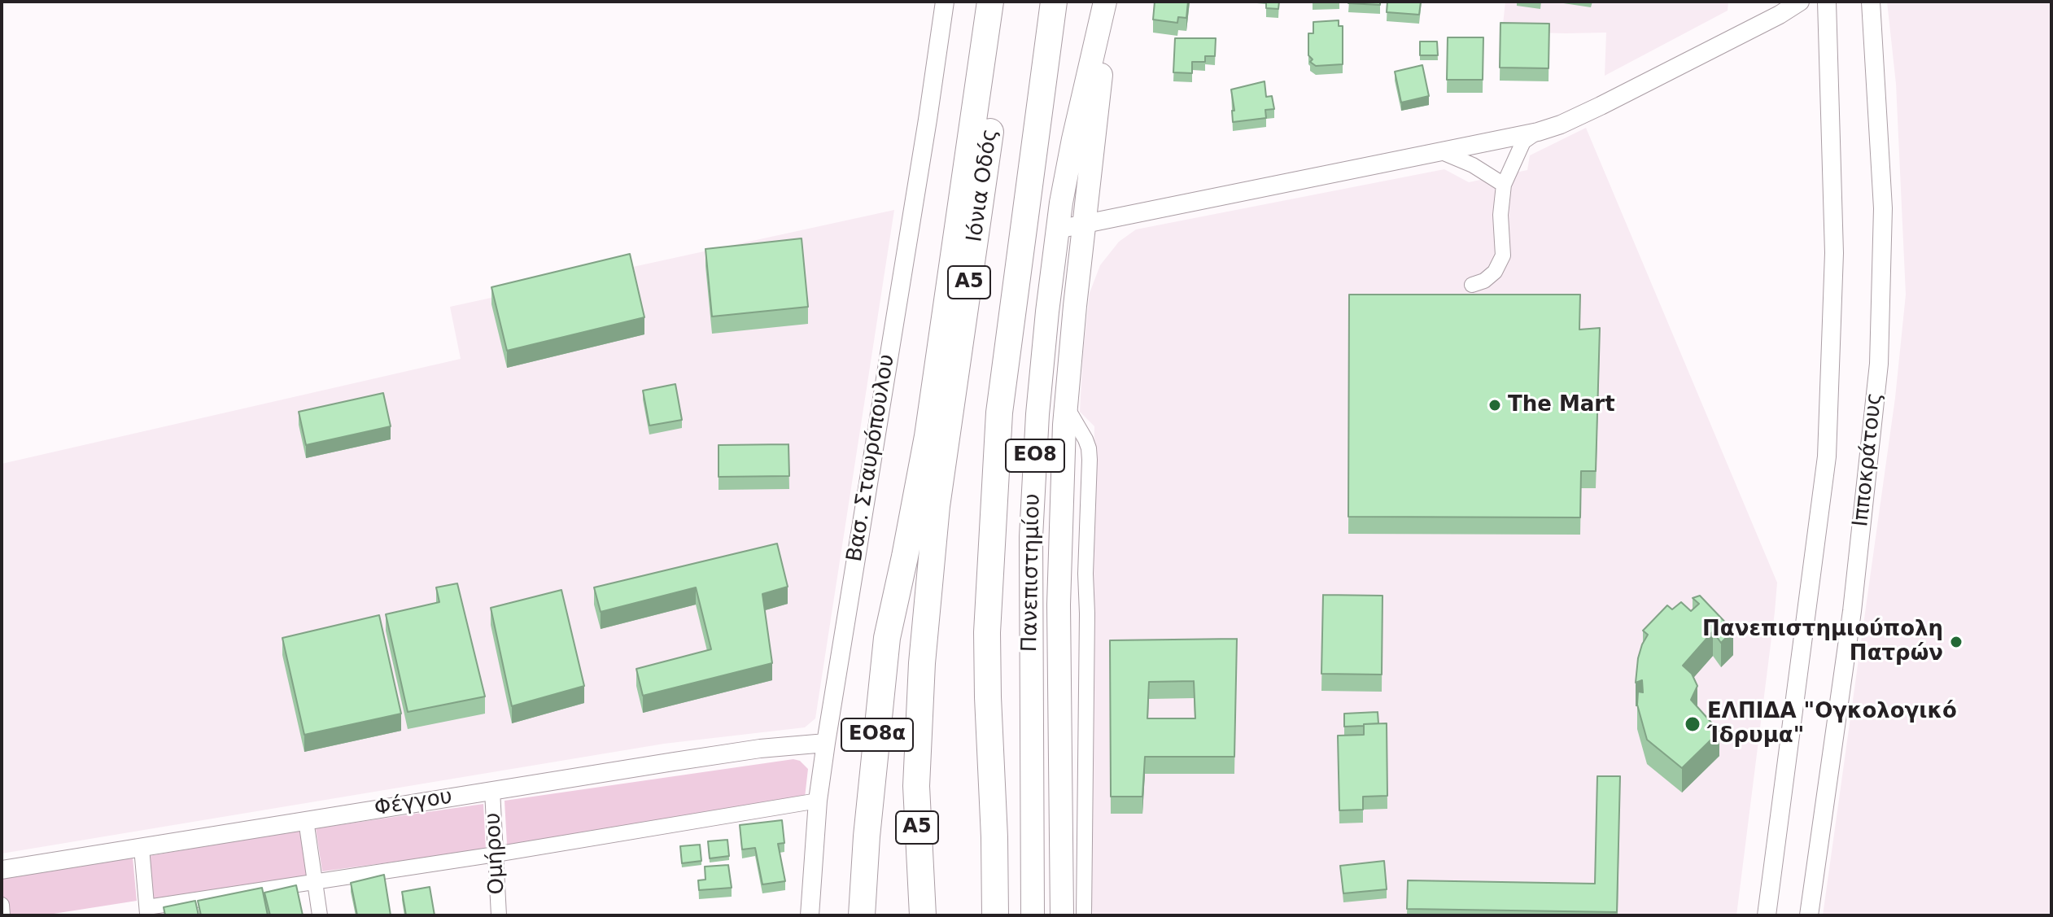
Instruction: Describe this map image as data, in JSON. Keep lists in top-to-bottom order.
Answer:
{
  "streets": {
    "highway": ["Ιόνια Οδός", "Α5", "ΕΟ8α"],
    "main road": ["ΕΟ8", "Πανεπιστημίου"],
    "street": [
      "Βασ. Σταυρόπουλου",
      "Ιπποκράτους",
      "Φέγγου",
      "Ομήρου"
    ]
  },
  "crossings": [
    ["Ιόνια Οδός", "Α5"],
    ["Ιόνια Οδός", "ΕΟ8α"],
    ["Α5", "ΕΟ8α"],
    ["Βασ. Σταυρόπουλου", "Φέγγου"],
    ["Φέγγου", "Ομήρου"]
  ],
  "places": ["The Mart", "Πανεπιστημιούπολη Πατρών", "ΕΛΠΙΔΑ \"Ογκολογικό Ίδρυμα\""]
}
